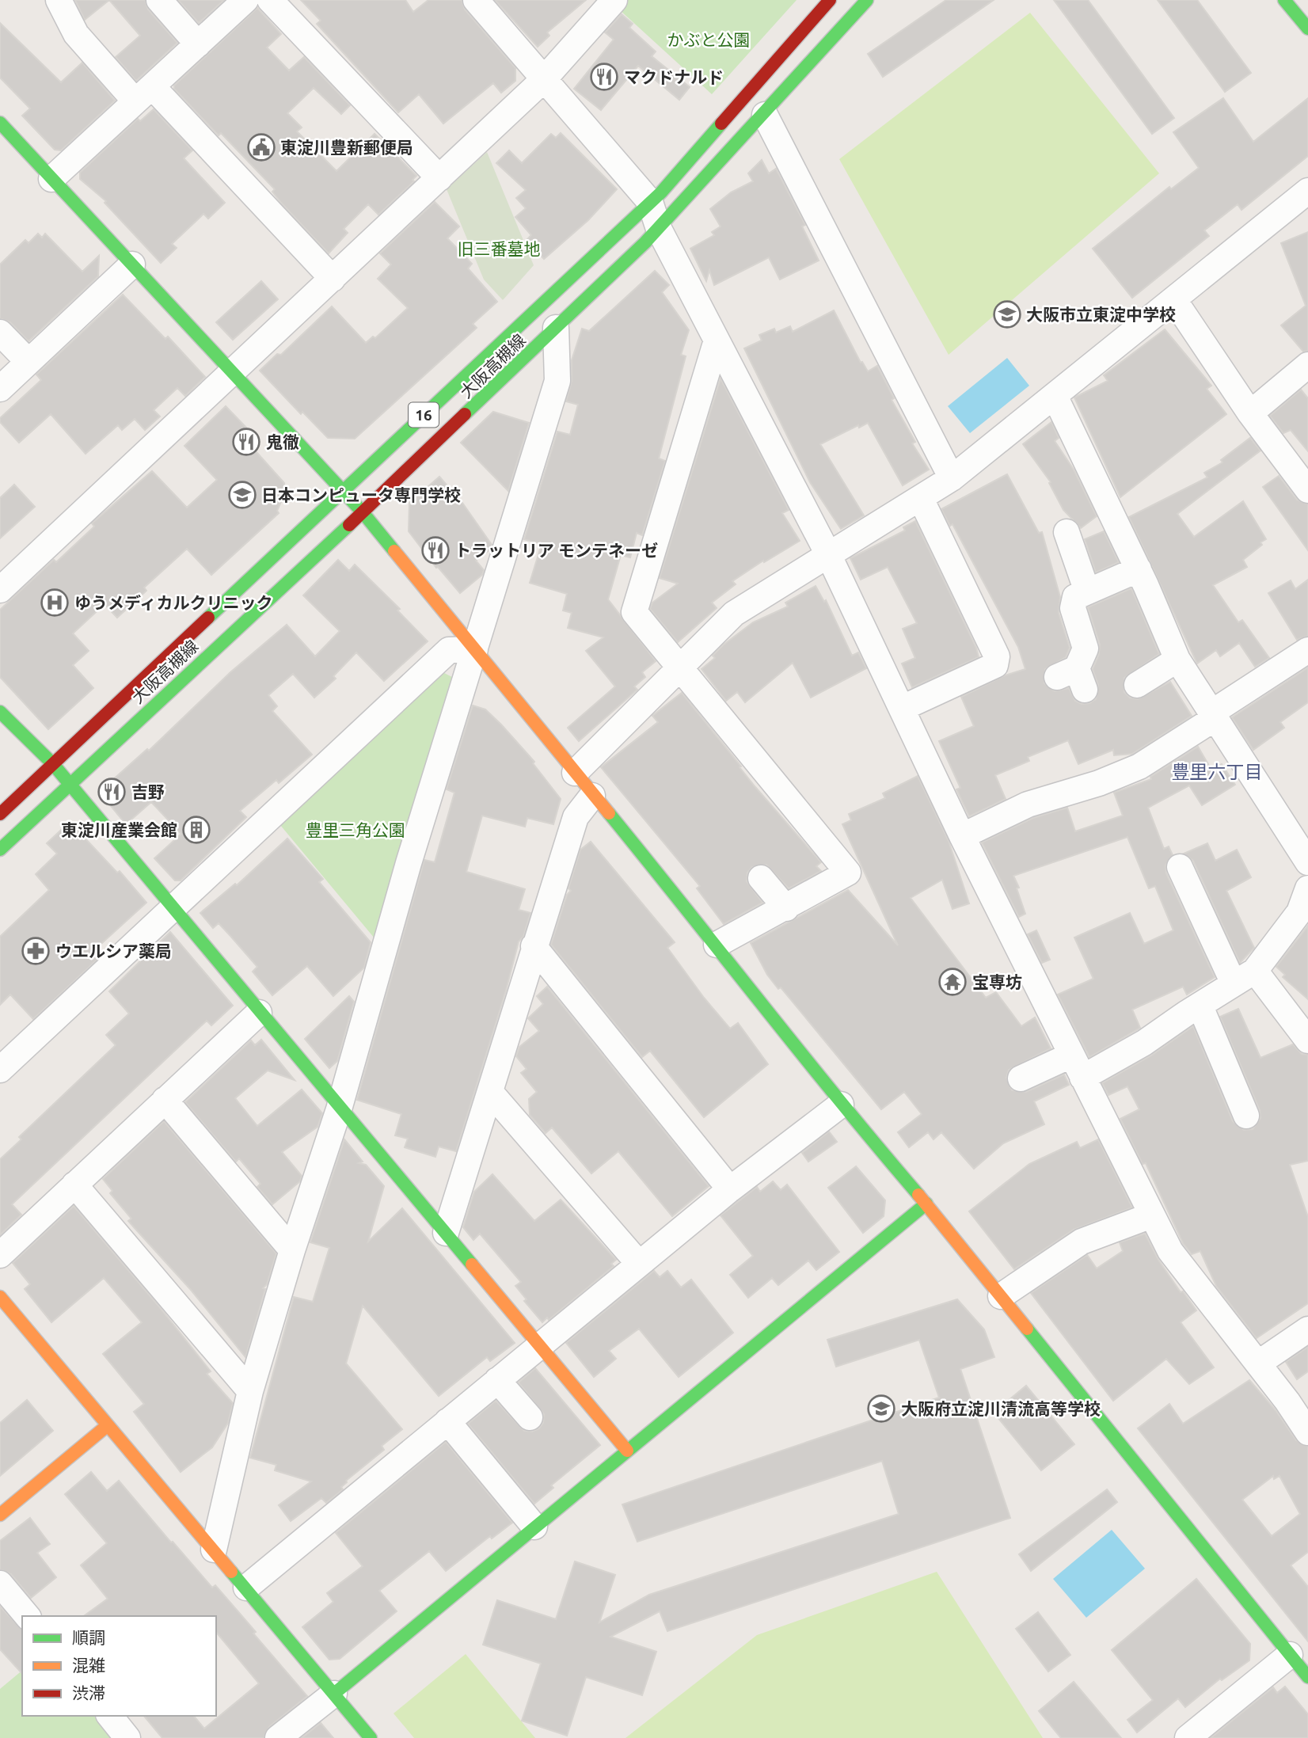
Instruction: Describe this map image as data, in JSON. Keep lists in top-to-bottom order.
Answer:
{
  "streets": {
    "street": ["大阪高槻線", "16"]
  },
  "districts": ["豊里六丁目"],
  "parks": ["かぶと公園", "旧三番墓地", "豊里三角公園"],
  "places": {
    "restaurant": [
      "マクドナルド",
      "鬼徹",
      "トラットリア モンテネーゼ",
      "吉野"
    ],
    "public building": ["東淀川豊新郵便局"],
    "school or university": ["大阪市立東淀中学校", "日本コンピュータ専門学校", "大阪府立淀川清流高等学校"],
    "hospital": ["ゆうメディカルクリニック"],
    "building": ["東淀川産業会館"],
    "pharmacy": ["ウエルシア薬局"],
    "temple": ["宝専坊"]
  },
  "legend": ["順調", "混雑", "渋滞"]
}
